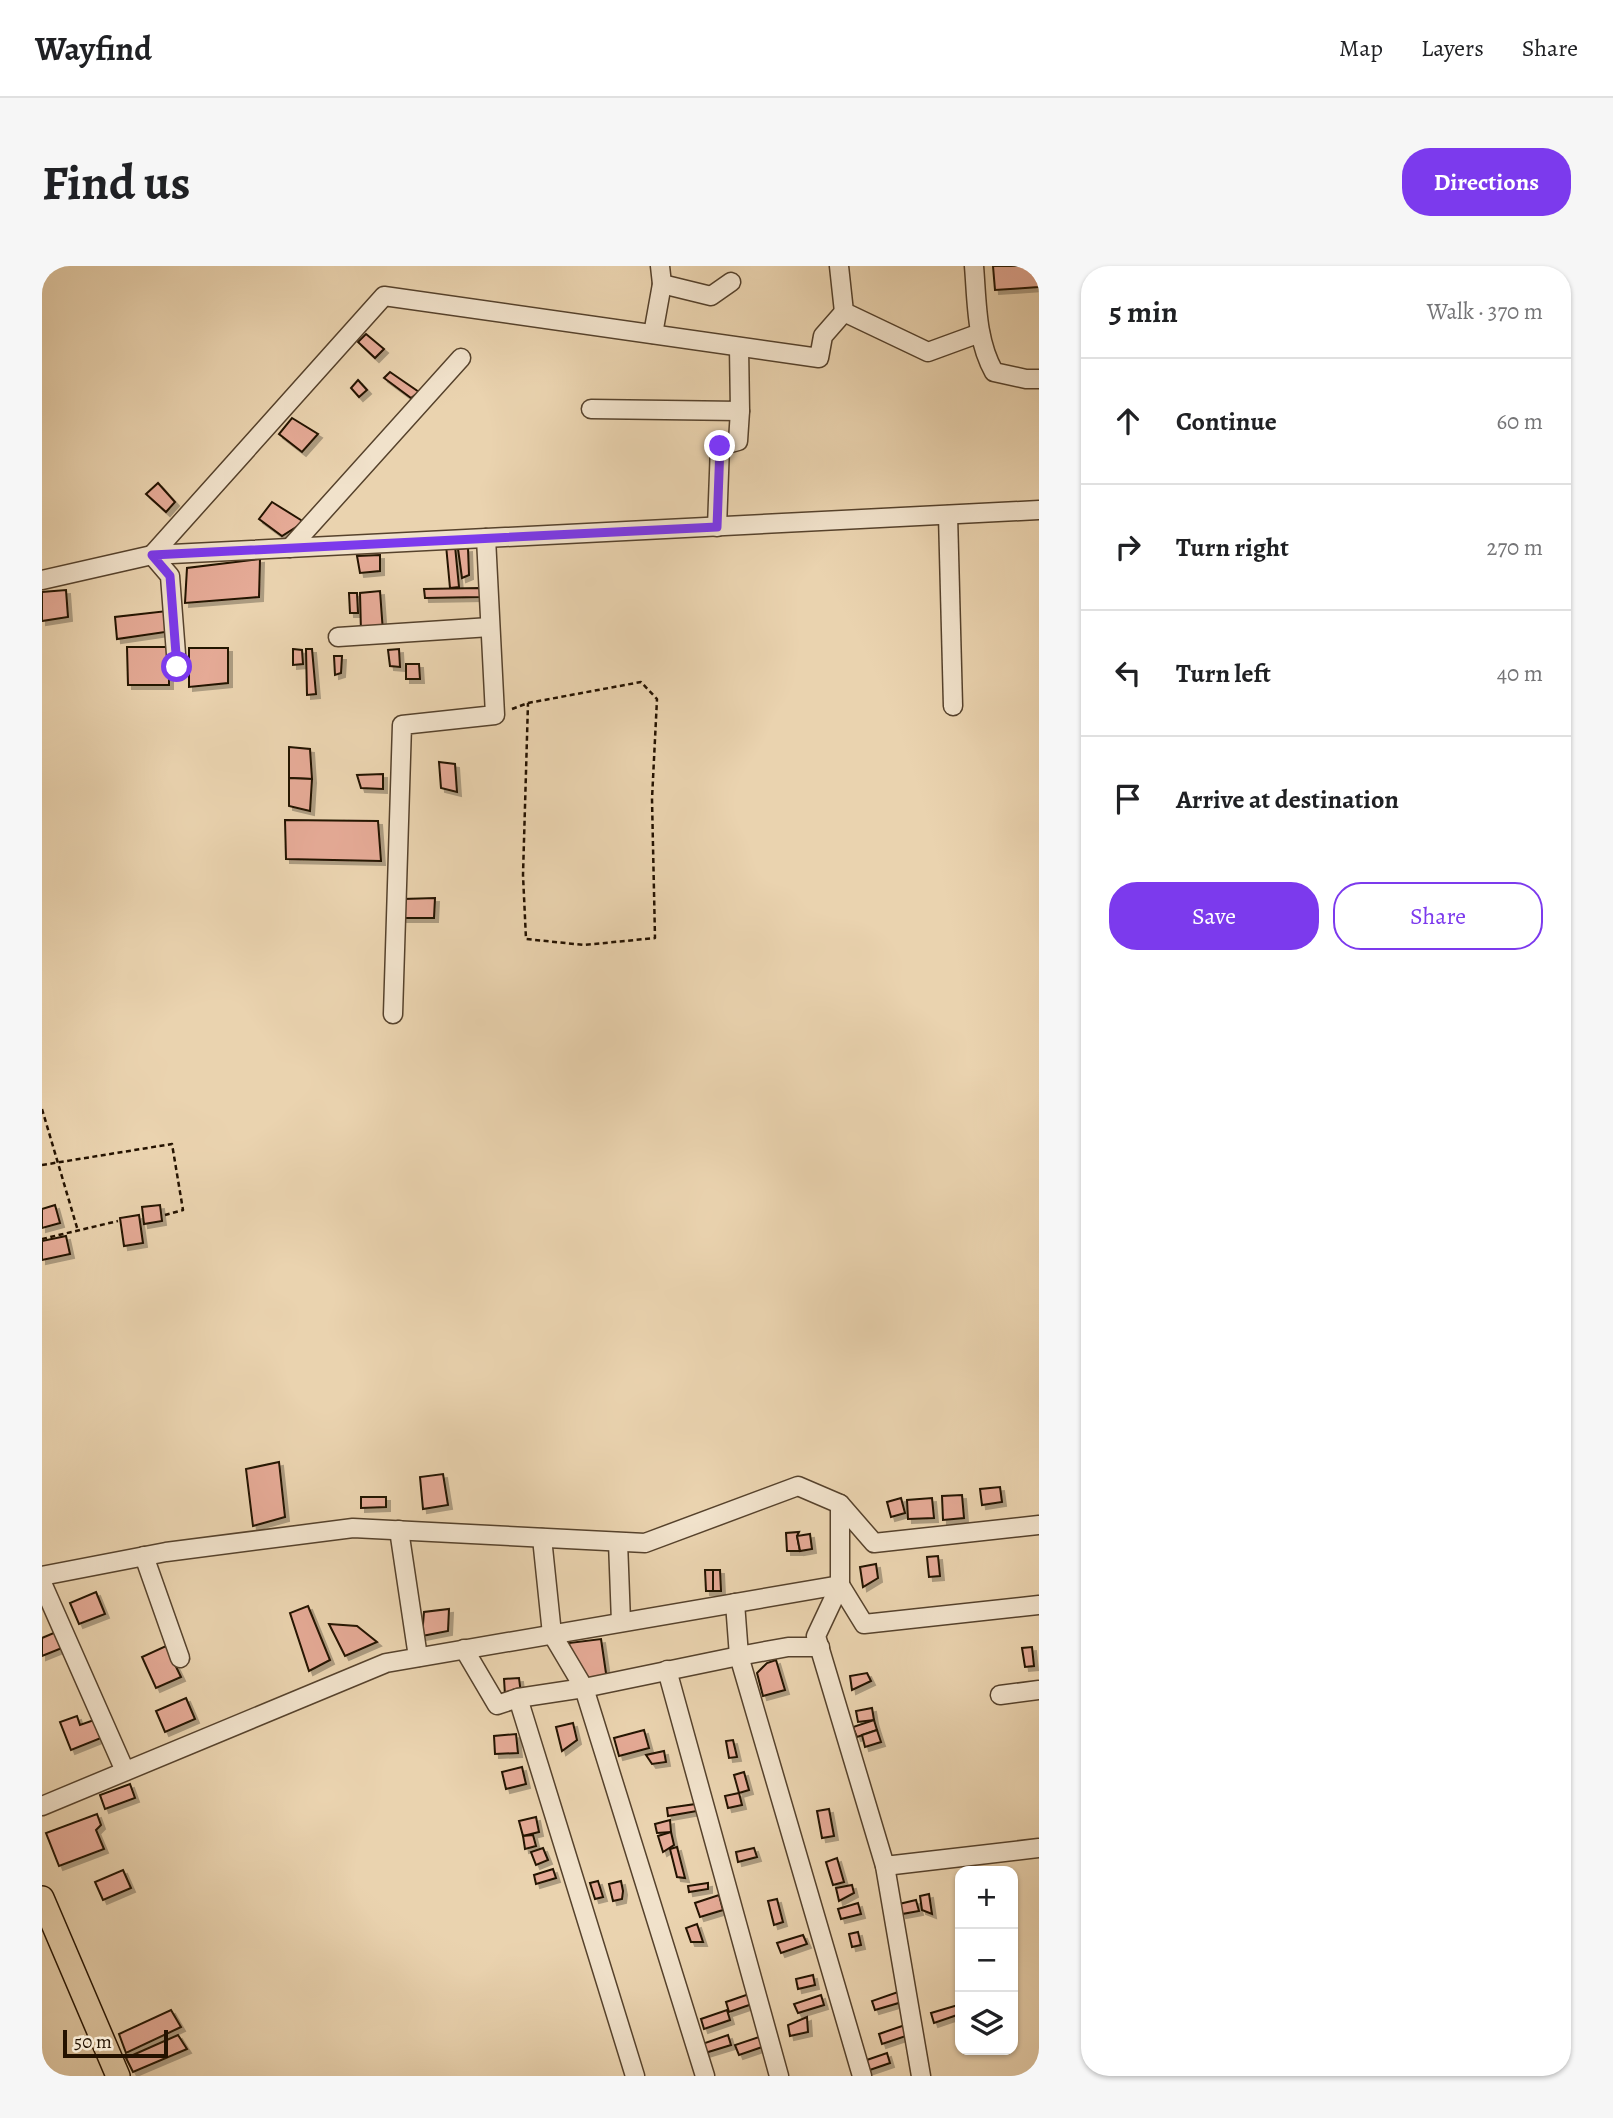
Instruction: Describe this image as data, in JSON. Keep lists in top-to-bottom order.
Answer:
{
  "scale_bar": "50 m",
  "page": {
    "header": "Wayfind",
    "nav": ["Map", "Layers", "Share"],
    "buttons": [
      "Directions",
      ["Save", "Share"]
    ],
    "title": "Find us",
    "heading": ["5 min", "Walk · 370 m"],
    "list": [
      ["Continue", "60 m"],
      ["Turn right", "270 m"],
      ["Turn left", "40 m"],
      "Arrive at destination"
    ],
    "map_buttons": ["+", "−"],
    "scale": "50 m"
  }
}
